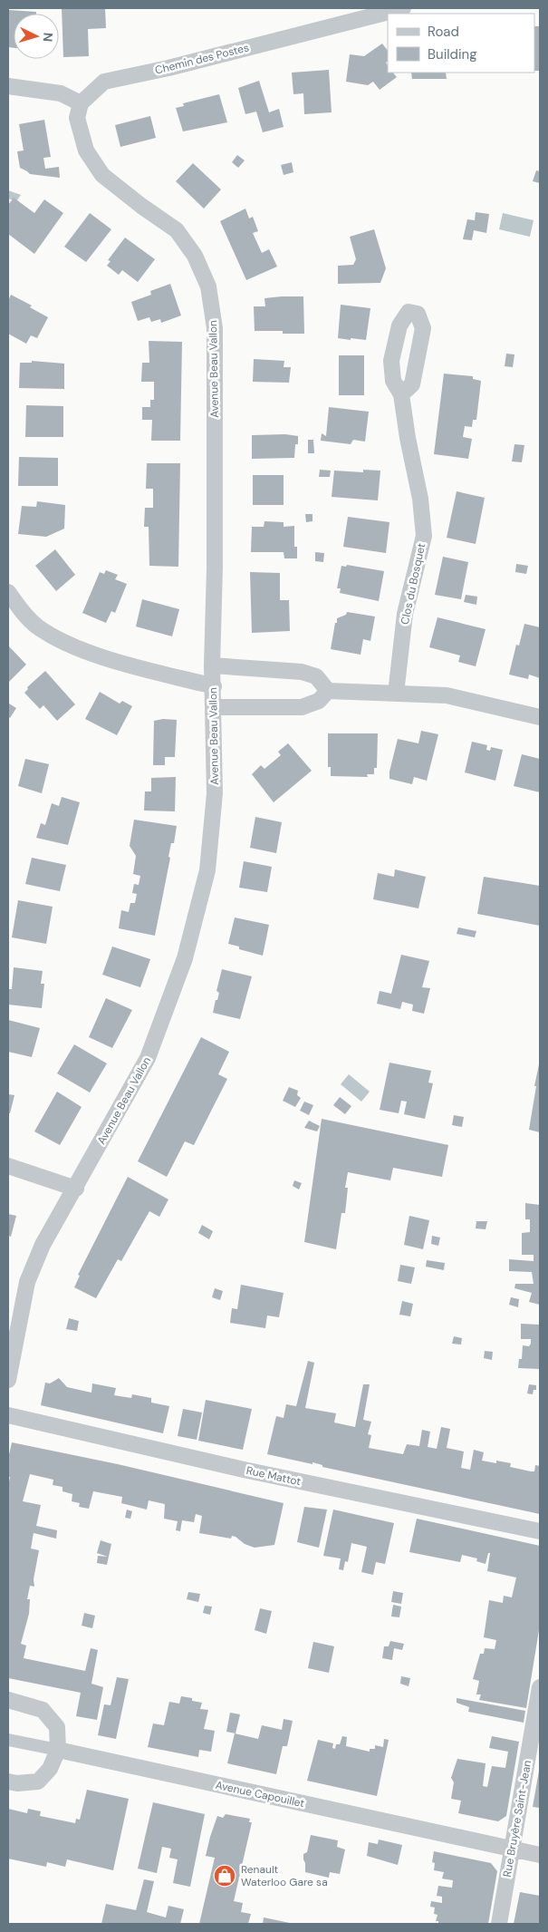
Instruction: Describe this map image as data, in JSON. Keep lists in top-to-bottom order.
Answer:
{
  "streets": {
    "street": [
      "Chemin des Postes",
      "Avenue Beau Vallon",
      "Clos du Bosquet",
      "Rue Mattot",
      "Avenue Capouillet",
      "Rue Bruyère Saint-Jean"
    ]
  },
  "crossings": [
    ["Chemin des Postes", "Avenue Beau Vallon"],
    ["Avenue Capouillet", "Rue Bruyère Saint-Jean"]
  ],
  "places": {
    "shop": ["Renault Waterloo Gare sa"]
  },
  "legend": ["Road", "Building"],
  "north": "right"
}
